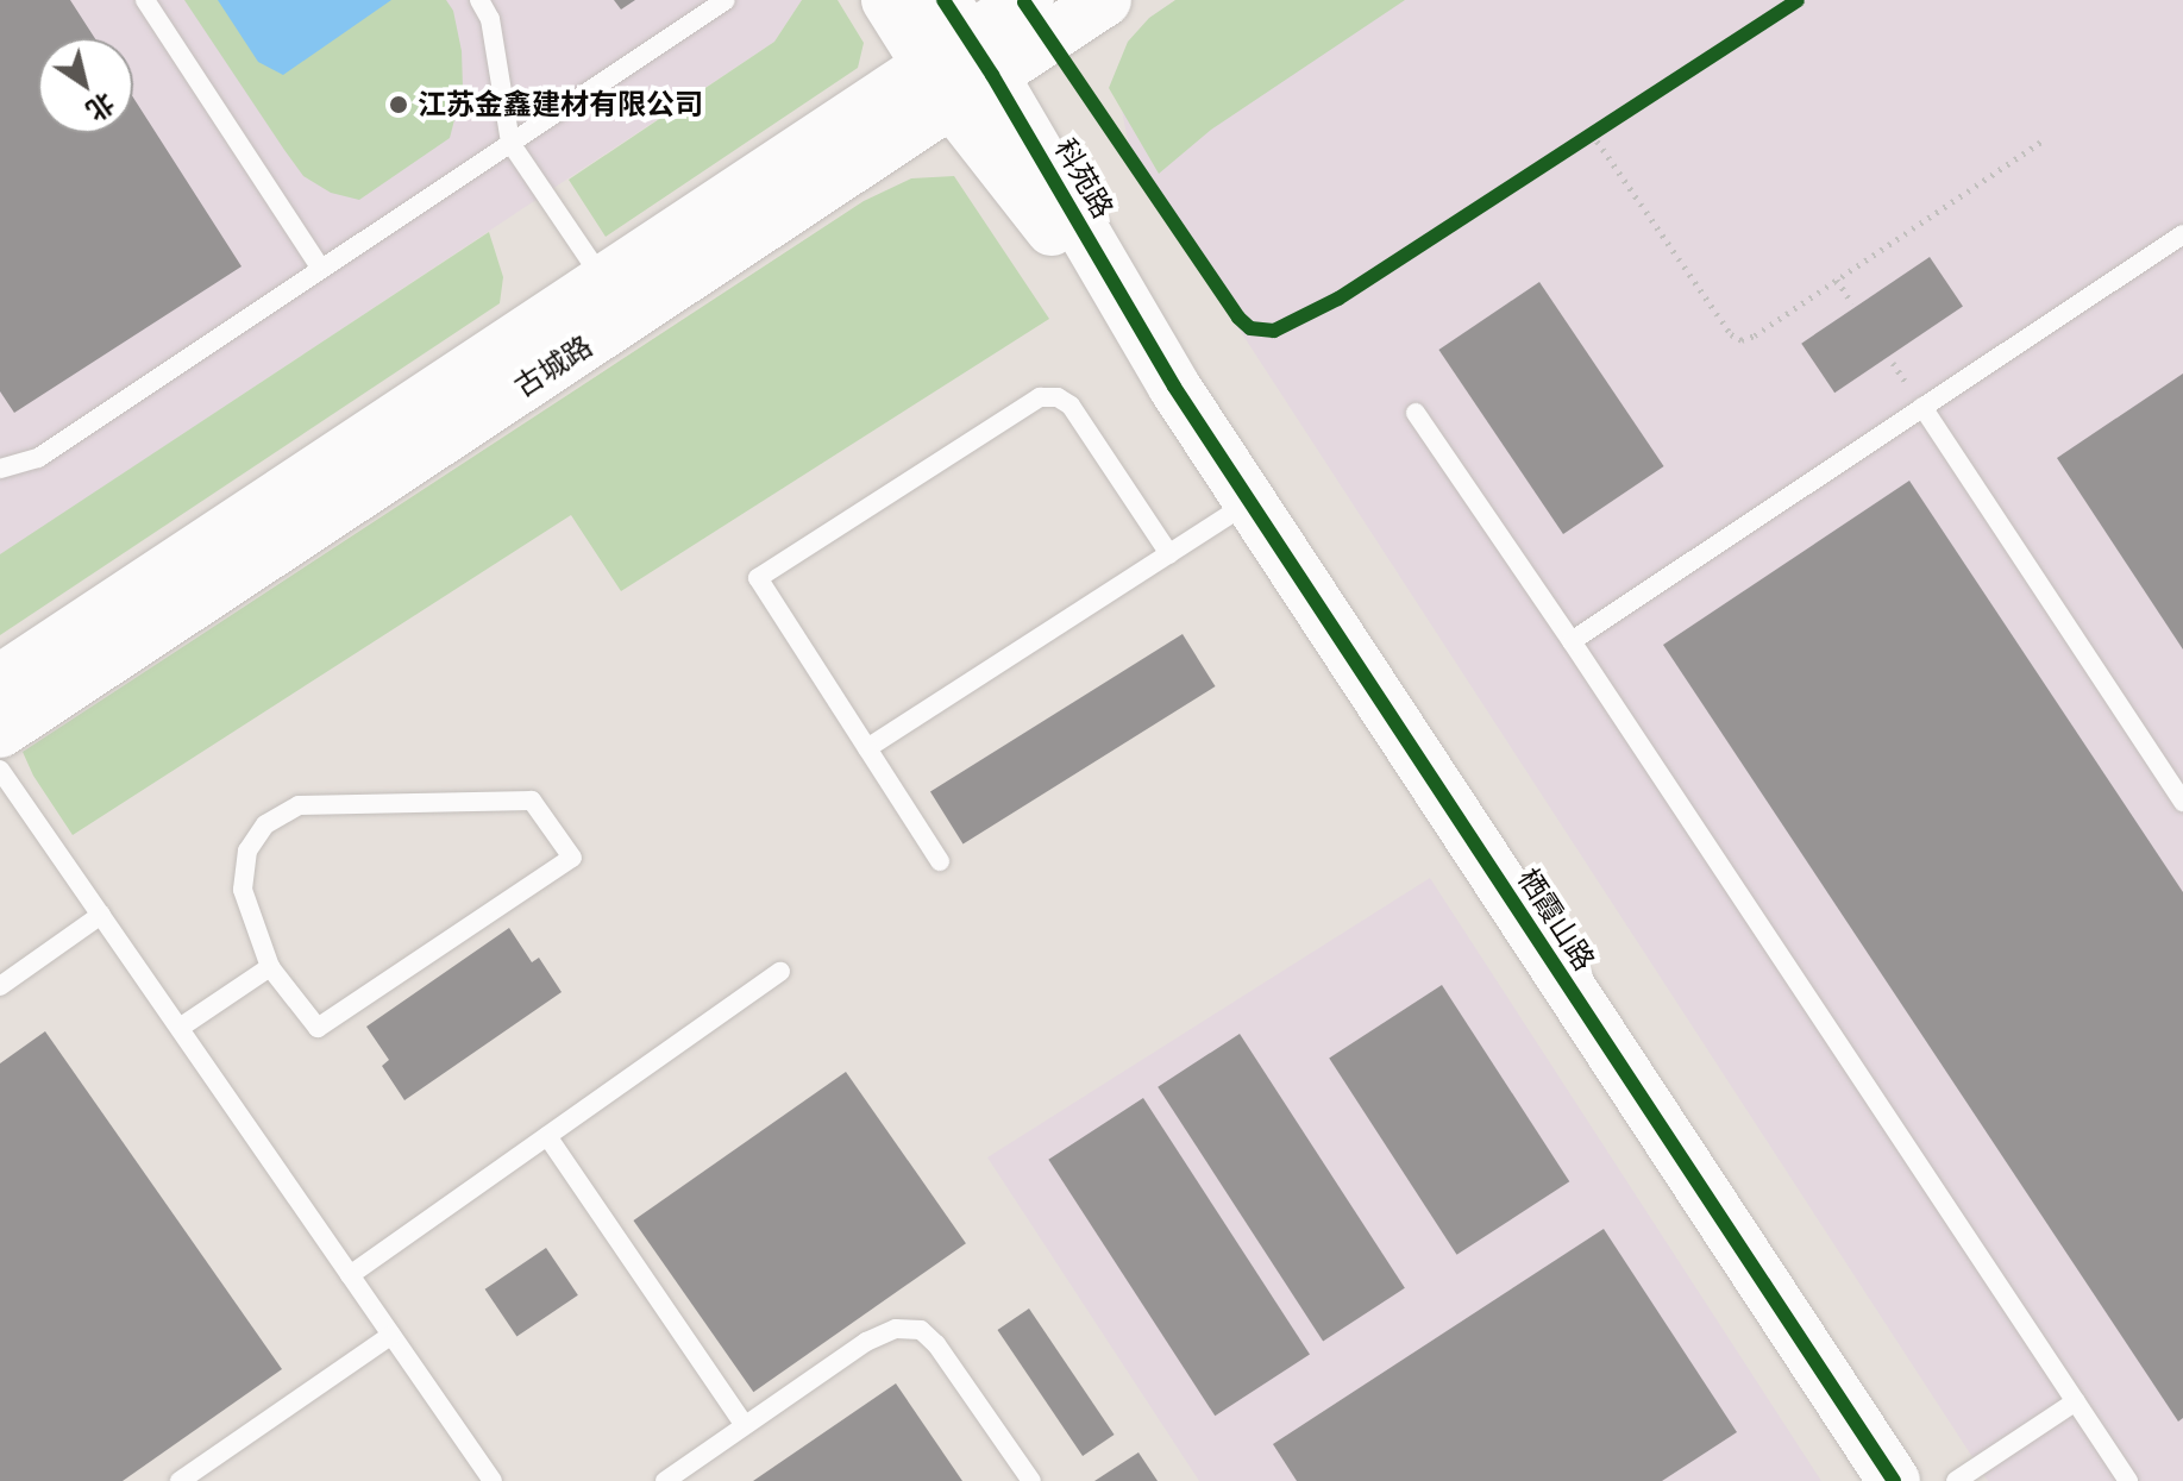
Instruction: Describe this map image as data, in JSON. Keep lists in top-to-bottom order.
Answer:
{
  "streets": {
    "main road": ["科苑路", "古城路", "栖霞山路"]
  },
  "crossings": [
    ["科苑路", "古城路"],
    ["科苑路", "栖霞山路"]
  ],
  "places": ["江苏金鑫建材有限公司"],
  "north": "bottom right"
}
